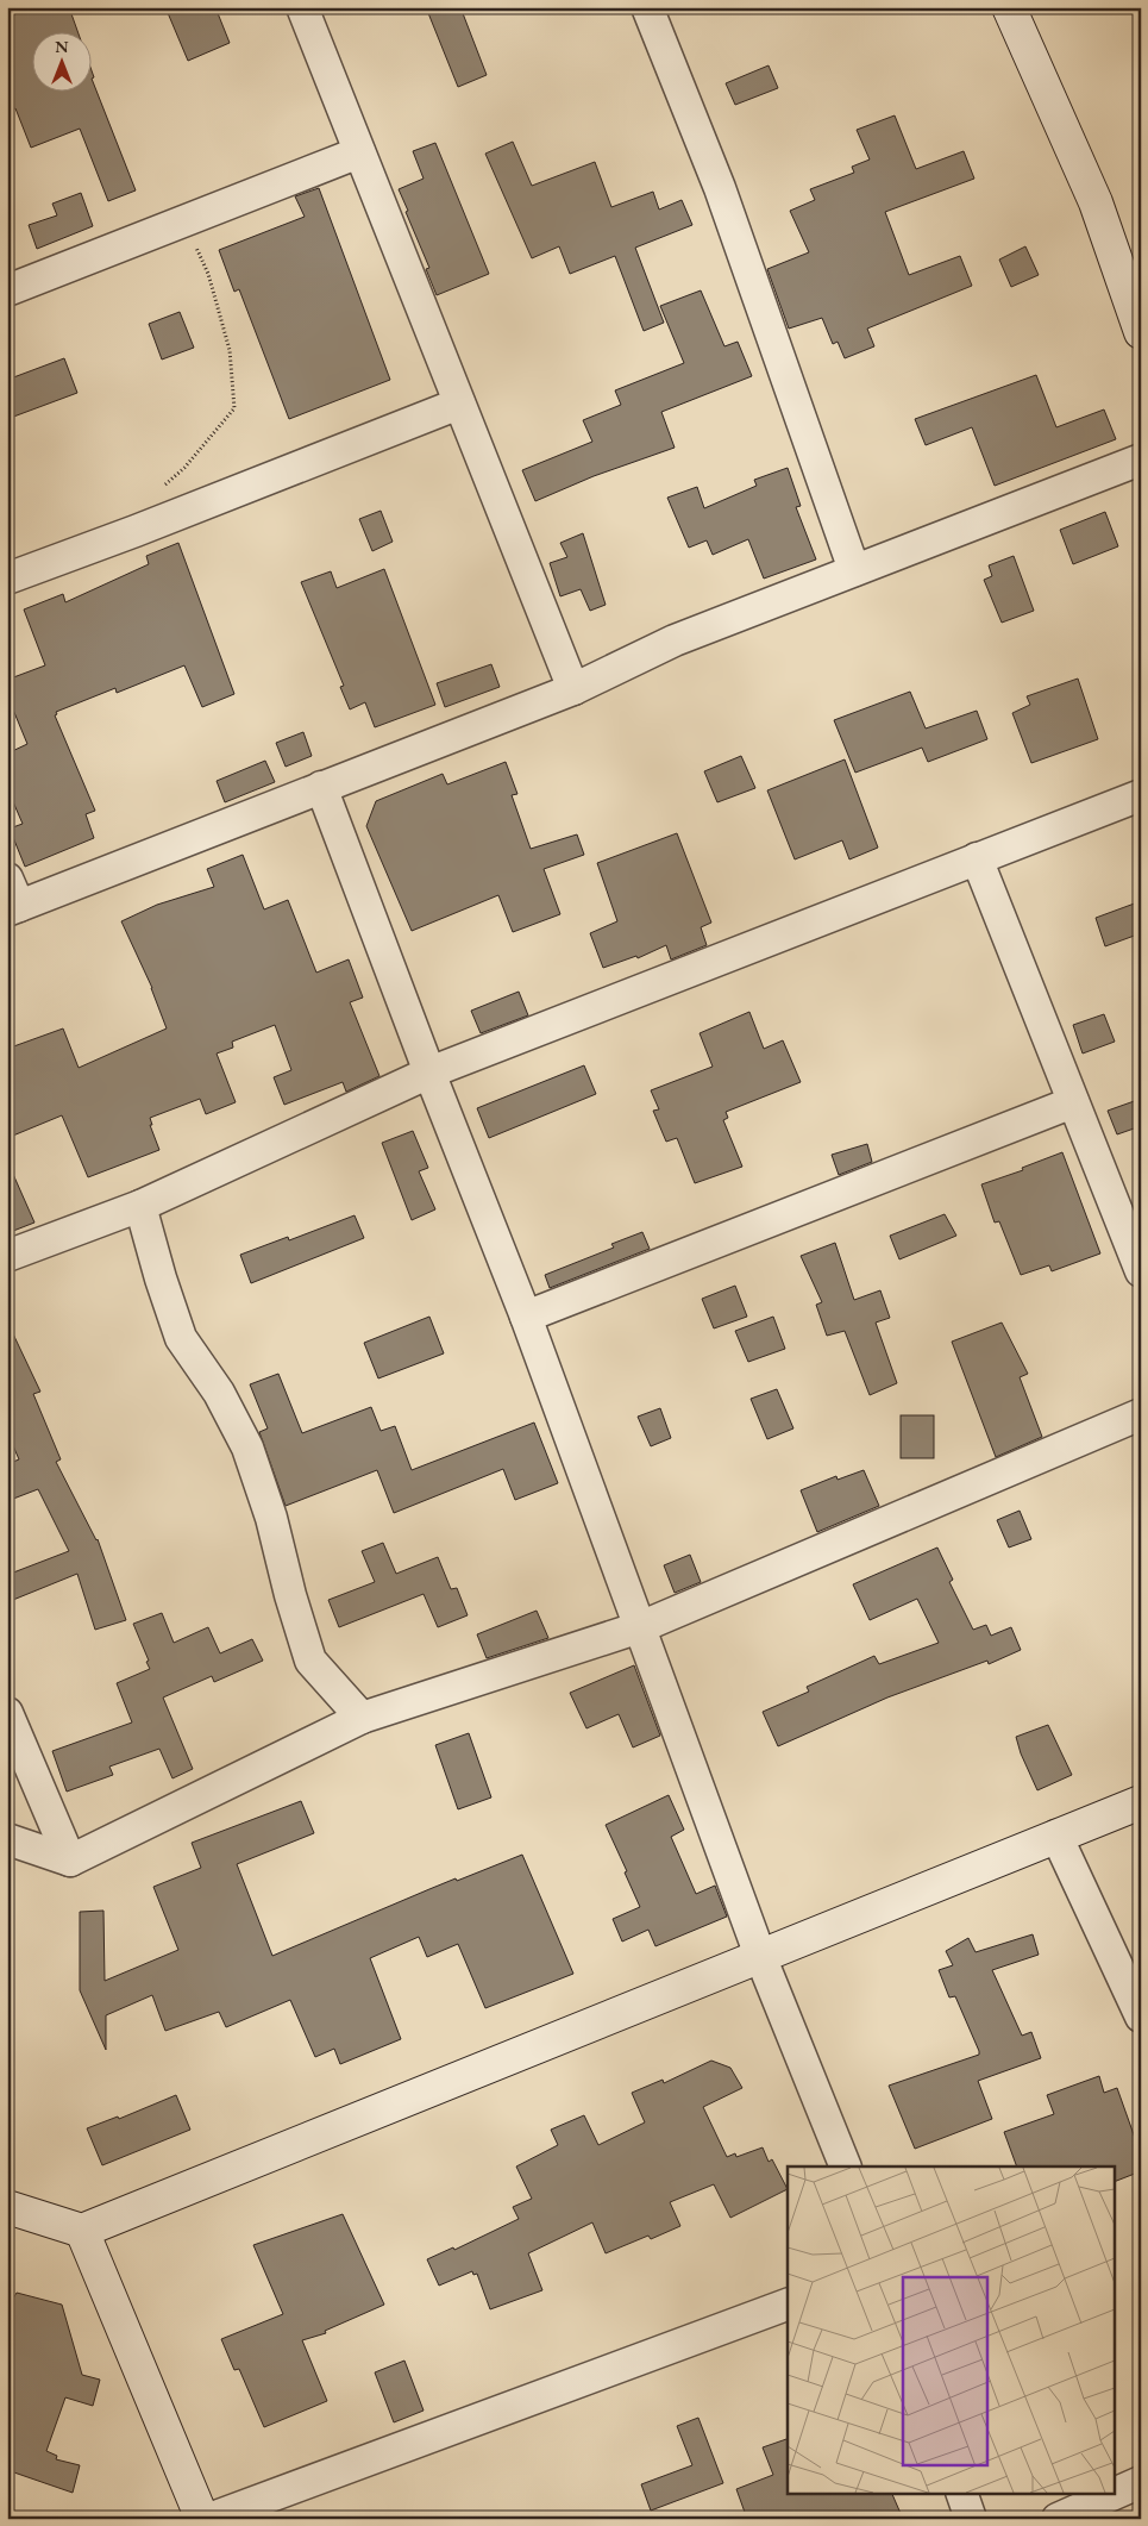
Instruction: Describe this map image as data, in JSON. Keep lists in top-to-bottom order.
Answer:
{
  "north": "top"
}
